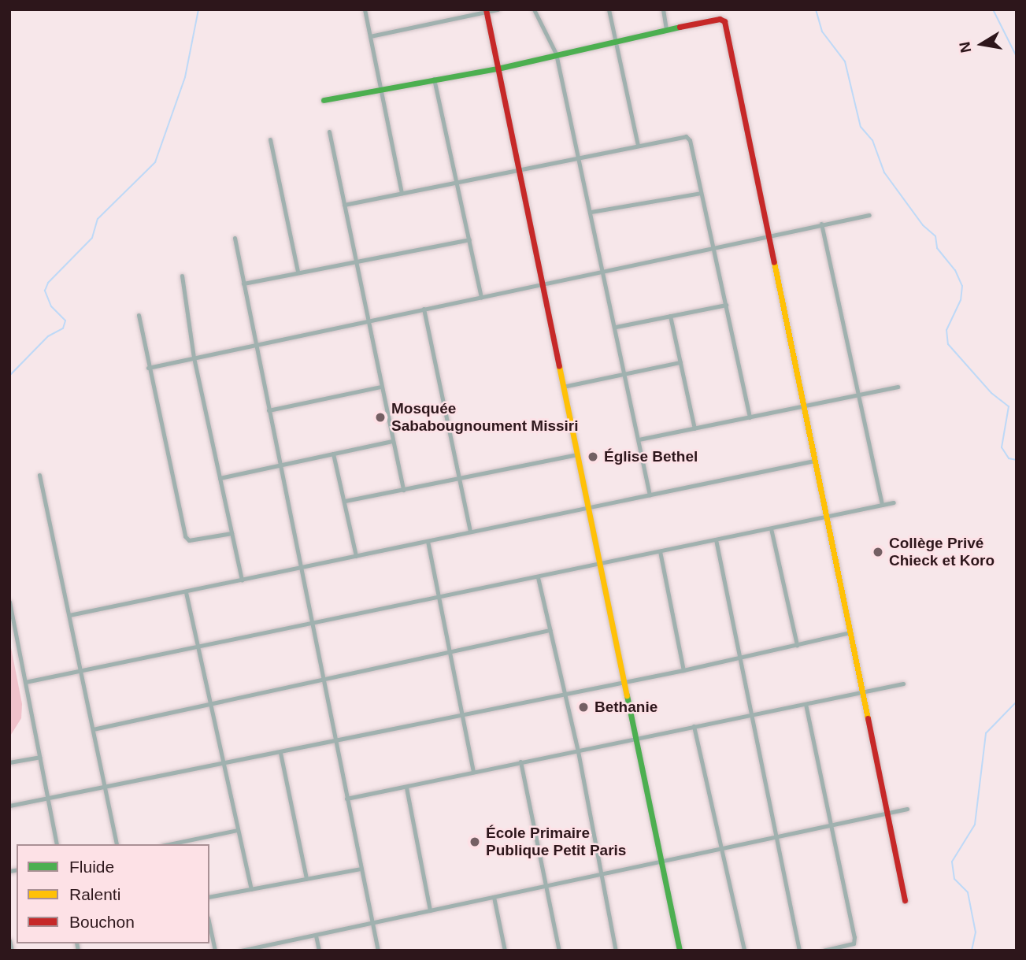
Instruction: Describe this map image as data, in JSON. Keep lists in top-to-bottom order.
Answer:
{
  "places": [
    "Mosquée Sababougnoument Missiri",
    "Église Bethel",
    "Collège Privé Chieck et Koro",
    "Bethanie",
    "École Primaire Publique Petit Paris"
  ],
  "legend": ["Fluide", "Ralenti", "Bouchon"],
  "north": "left"
}
